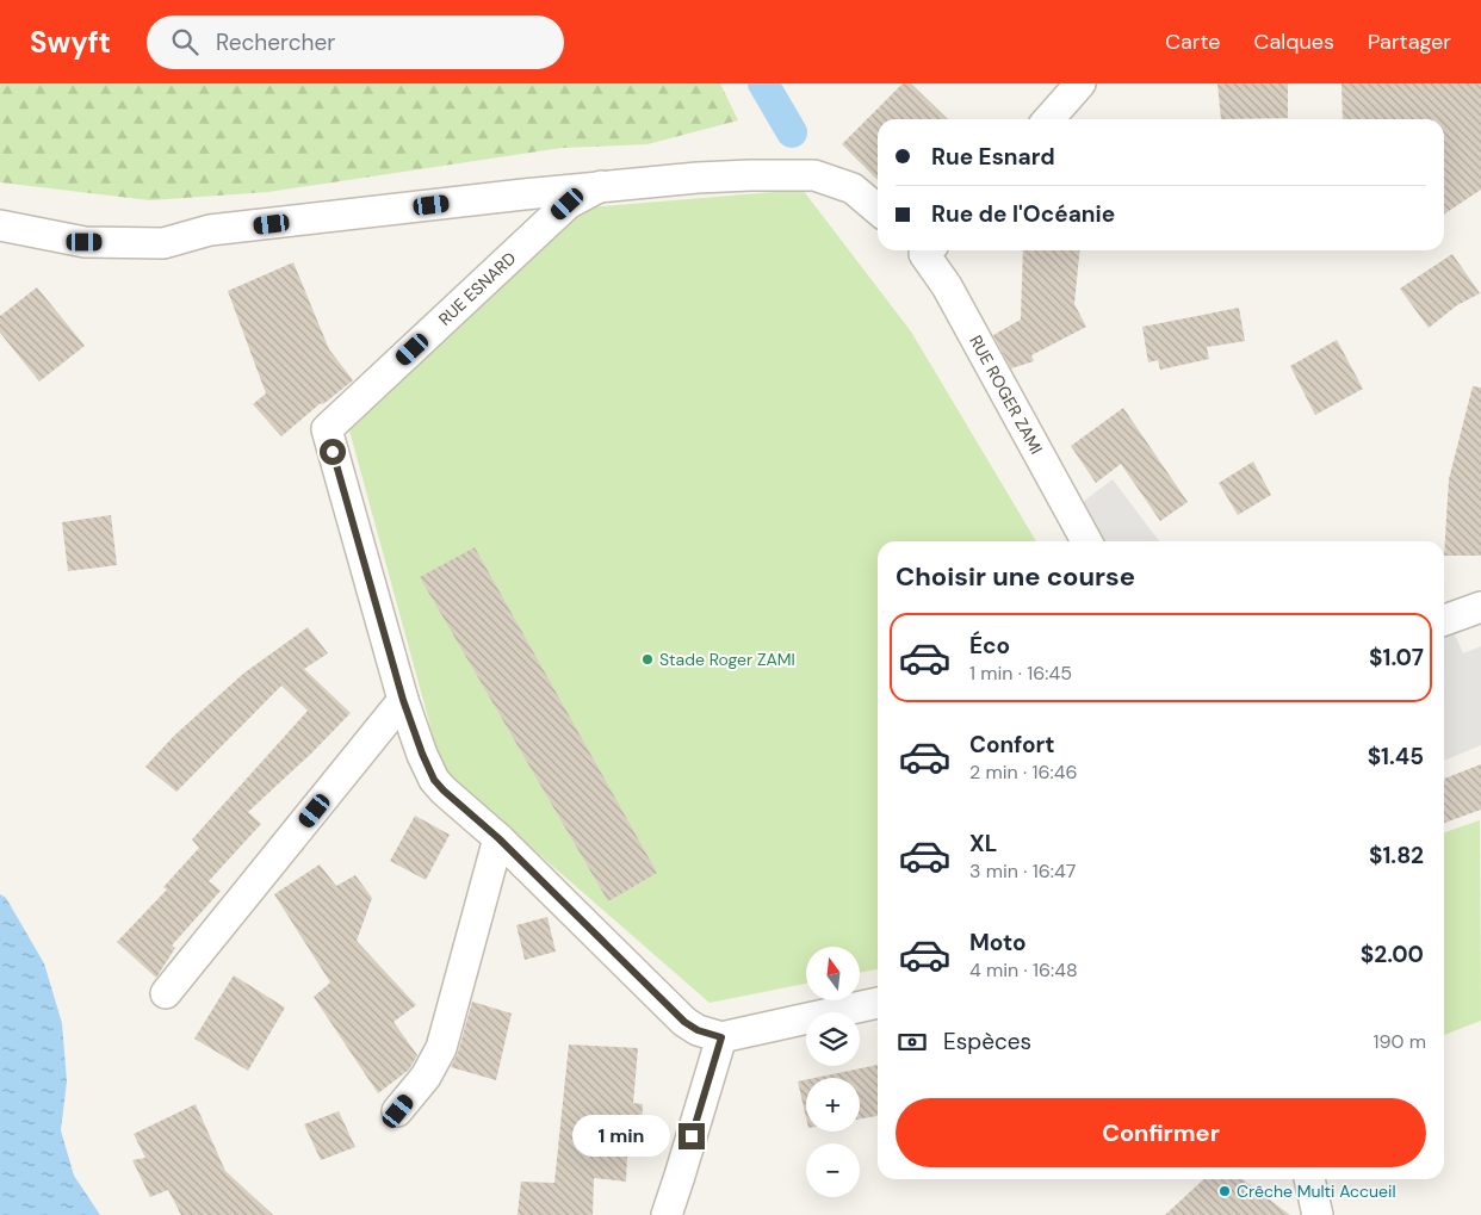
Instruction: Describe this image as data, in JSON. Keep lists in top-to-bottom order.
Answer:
{
  "streets": {
    "street": ["RUE ESNARD", "RUE ROGER ZAMI"]
  },
  "places": ["Stade Roger ZAMI", "Crêche Multi Accueil"],
  "north": "top",
  "page": {
    "header": "Swyft",
    "search": "Rechercher",
    "nav": ["Carte", "Calques", "Partager"],
    "banner": ["Rue Esnard", "Rue de l'Océanie"],
    "heading": "Choisir une course",
    "list": [
      {
        "name": "Éco",
        "note": "1 min · 16:45",
        "value": "$1.07"
      },
      {
        "name": "Confort",
        "note": "2 min · 16:46",
        "value": "$1.45"
      },
      {
        "name": "XL",
        "note": "3 min · 16:47",
        "value": "$1.82"
      },
      {
        "name": "Moto",
        "note": "4 min · 16:48",
        "value": "$2.00"
      }
    ],
    "map_buttons": ["+", "−"],
    "pay": ["Espèces", "190 m"],
    "buttons": "Confirmer",
    "bubble": "1 min"
  }
}
